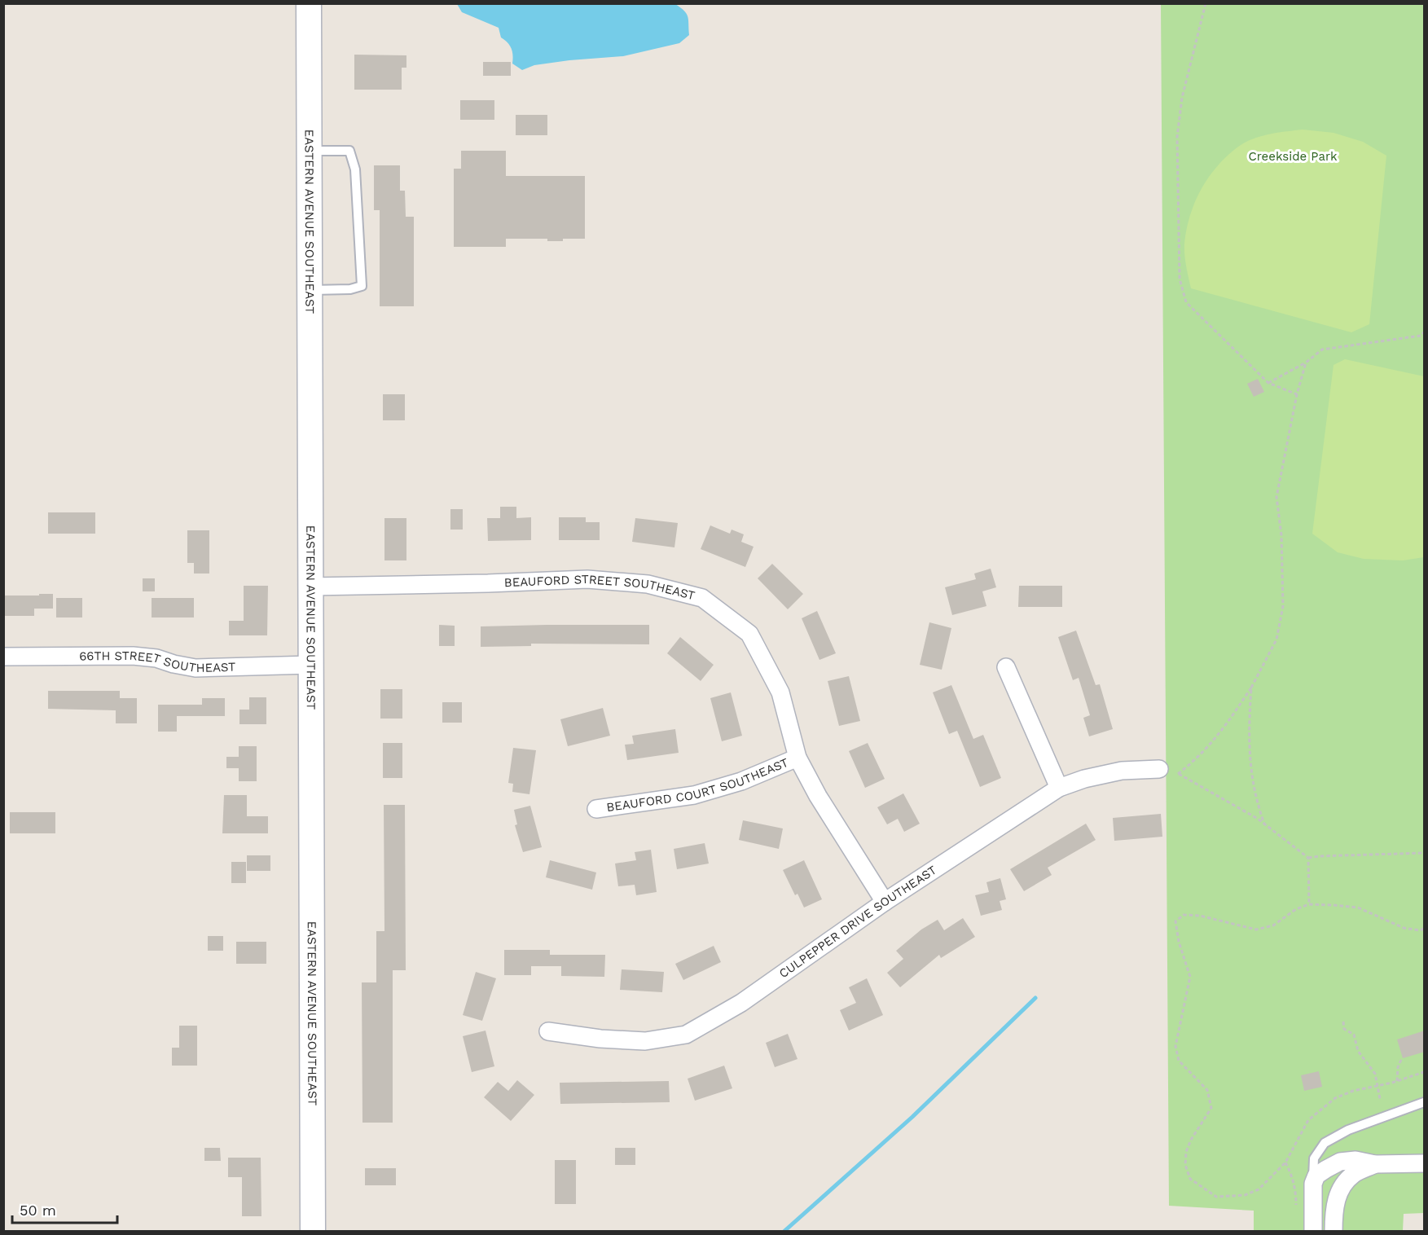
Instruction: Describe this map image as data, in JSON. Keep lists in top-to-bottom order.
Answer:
{
  "streets": {
    "street": [
      "EASTERN AVENUE SOUTHEAST",
      "BEAUFORD STREET SOUTHEAST",
      "66TH STREET SOUTHEAST",
      "BEAUFORD COURT SOUTHEAST",
      "CULPEPPER DRIVE SOUTHEAST"
    ]
  },
  "crossings": [
    ["EASTERN AVENUE SOUTHEAST", "BEAUFORD STREET SOUTHEAST"],
    ["EASTERN AVENUE SOUTHEAST", "66TH STREET SOUTHEAST"],
    ["BEAUFORD STREET SOUTHEAST", "BEAUFORD COURT SOUTHEAST"],
    ["BEAUFORD STREET SOUTHEAST", "CULPEPPER DRIVE SOUTHEAST"]
  ],
  "parks": ["Creekside Park"],
  "scale_bar": "50 m"
}
